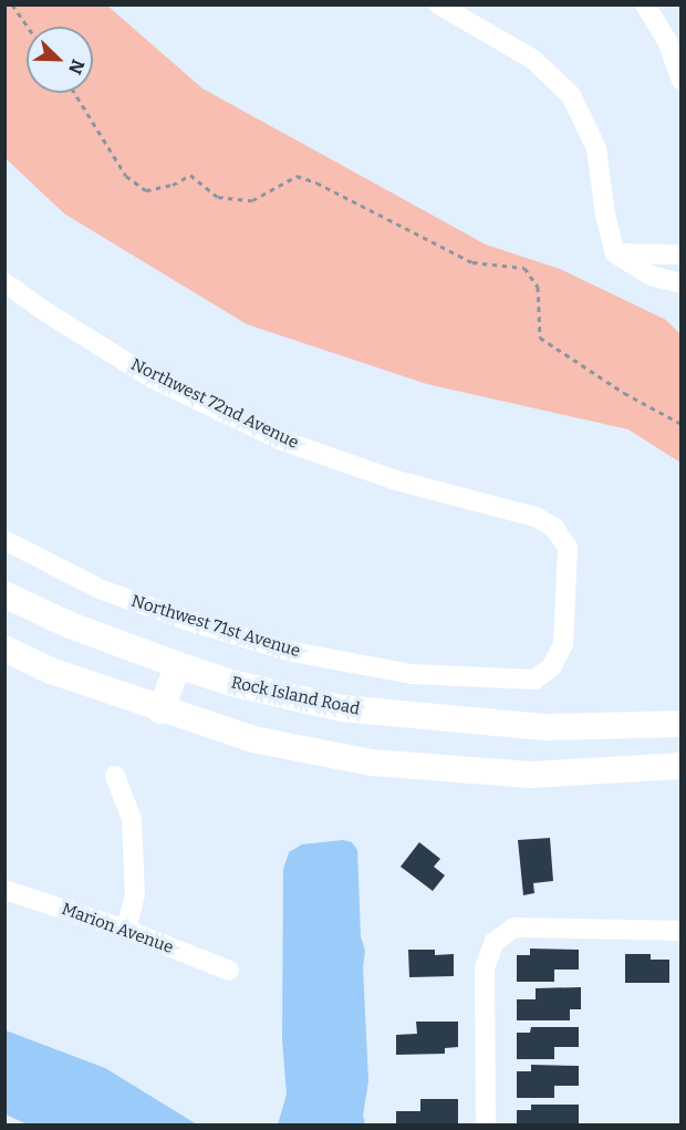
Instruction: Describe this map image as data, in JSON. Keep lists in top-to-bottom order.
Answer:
{
  "streets": {
    "main road": ["Rock Island Road"],
    "street": ["Northwest 72nd Avenue", "Northwest 71st Avenue", "Marion Avenue"]
  },
  "crossings": [
    ["Northwest 72nd Avenue", "Northwest 71st Avenue"]
  ],
  "north": "bottom right"
}
